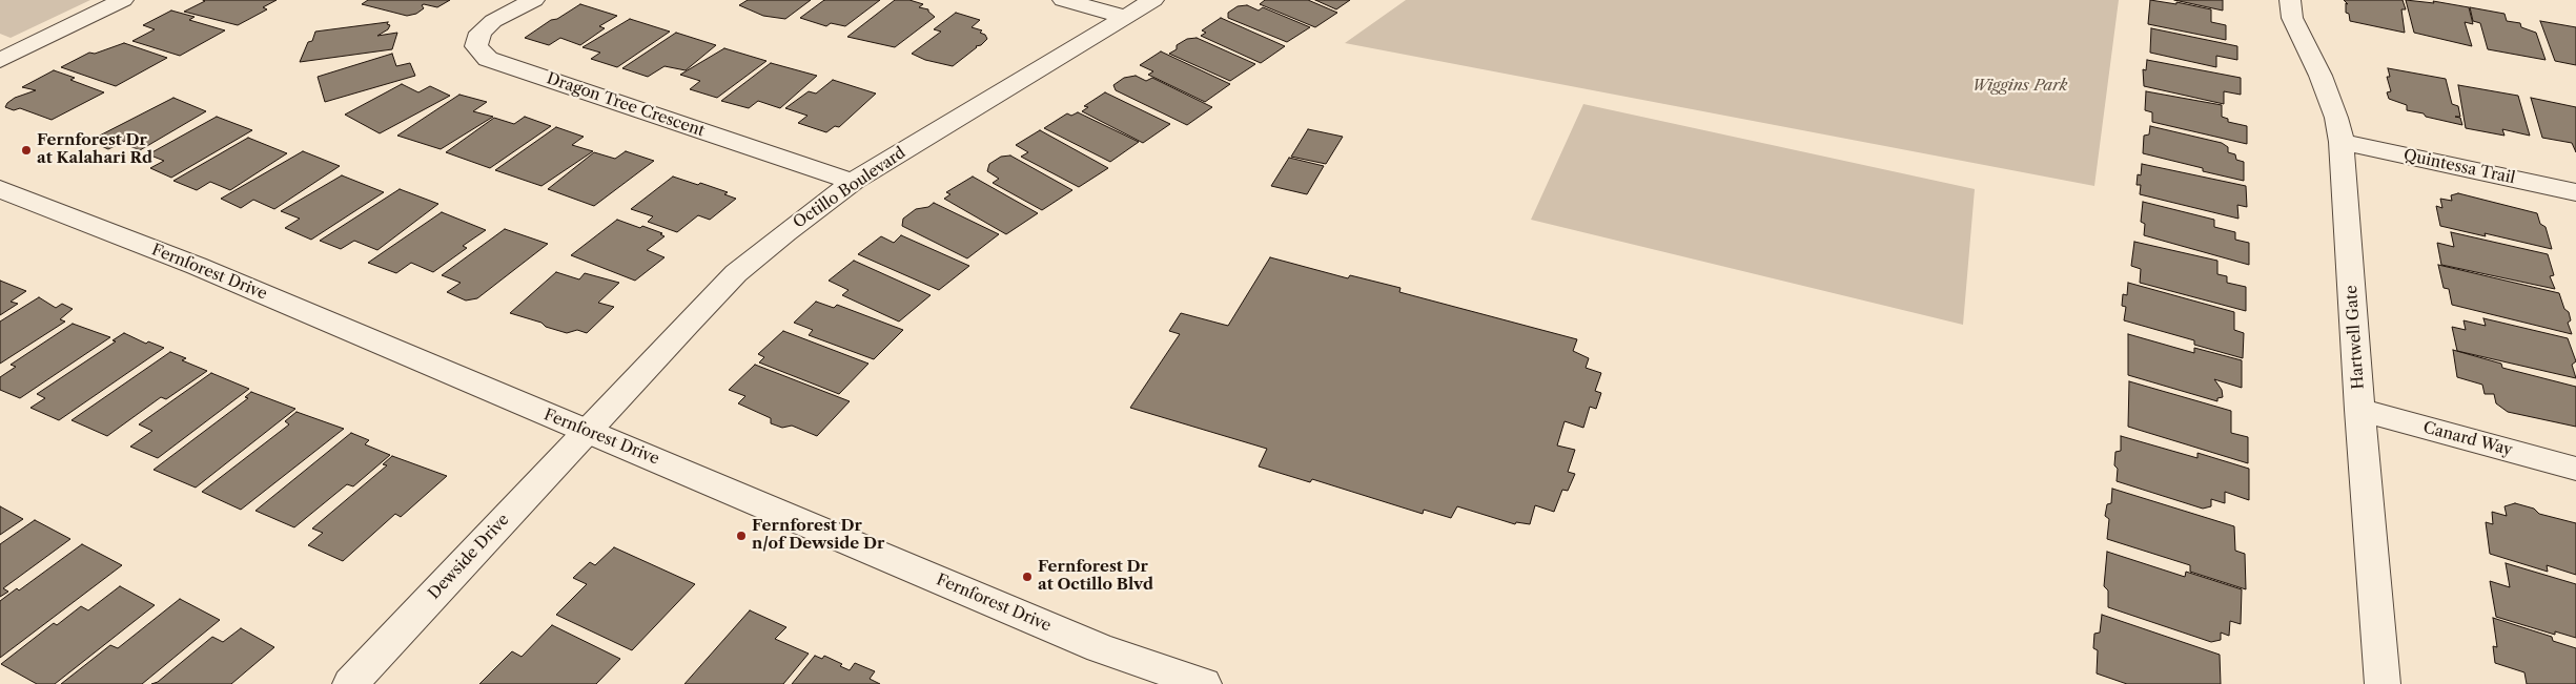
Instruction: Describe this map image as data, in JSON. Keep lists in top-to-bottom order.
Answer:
{
  "streets": {
    "street": [
      "Dragon Tree Crescent",
      "Quintessa Trail",
      "Octillo Boulevard",
      "Fernforest Drive",
      "Hartwell Gate",
      "Canard Way",
      "Dewside Drive"
    ]
  },
  "crossings": [
    ["Dragon Tree Crescent", "Octillo Boulevard"],
    ["Quintessa Trail", "Hartwell Gate"],
    ["Octillo Boulevard", "Fernforest Drive"],
    ["Octillo Boulevard", "Dewside Drive"],
    ["Fernforest Drive", "Dewside Drive"],
    ["Hartwell Gate", "Canard Way"]
  ],
  "parks": ["Wiggins Park"],
  "places": ["Fernforest Dr at Kalahari Rd", "Fernforest Dr n/of Dewside Dr", "Fernforest Dr at Octillo Blvd"]
}
